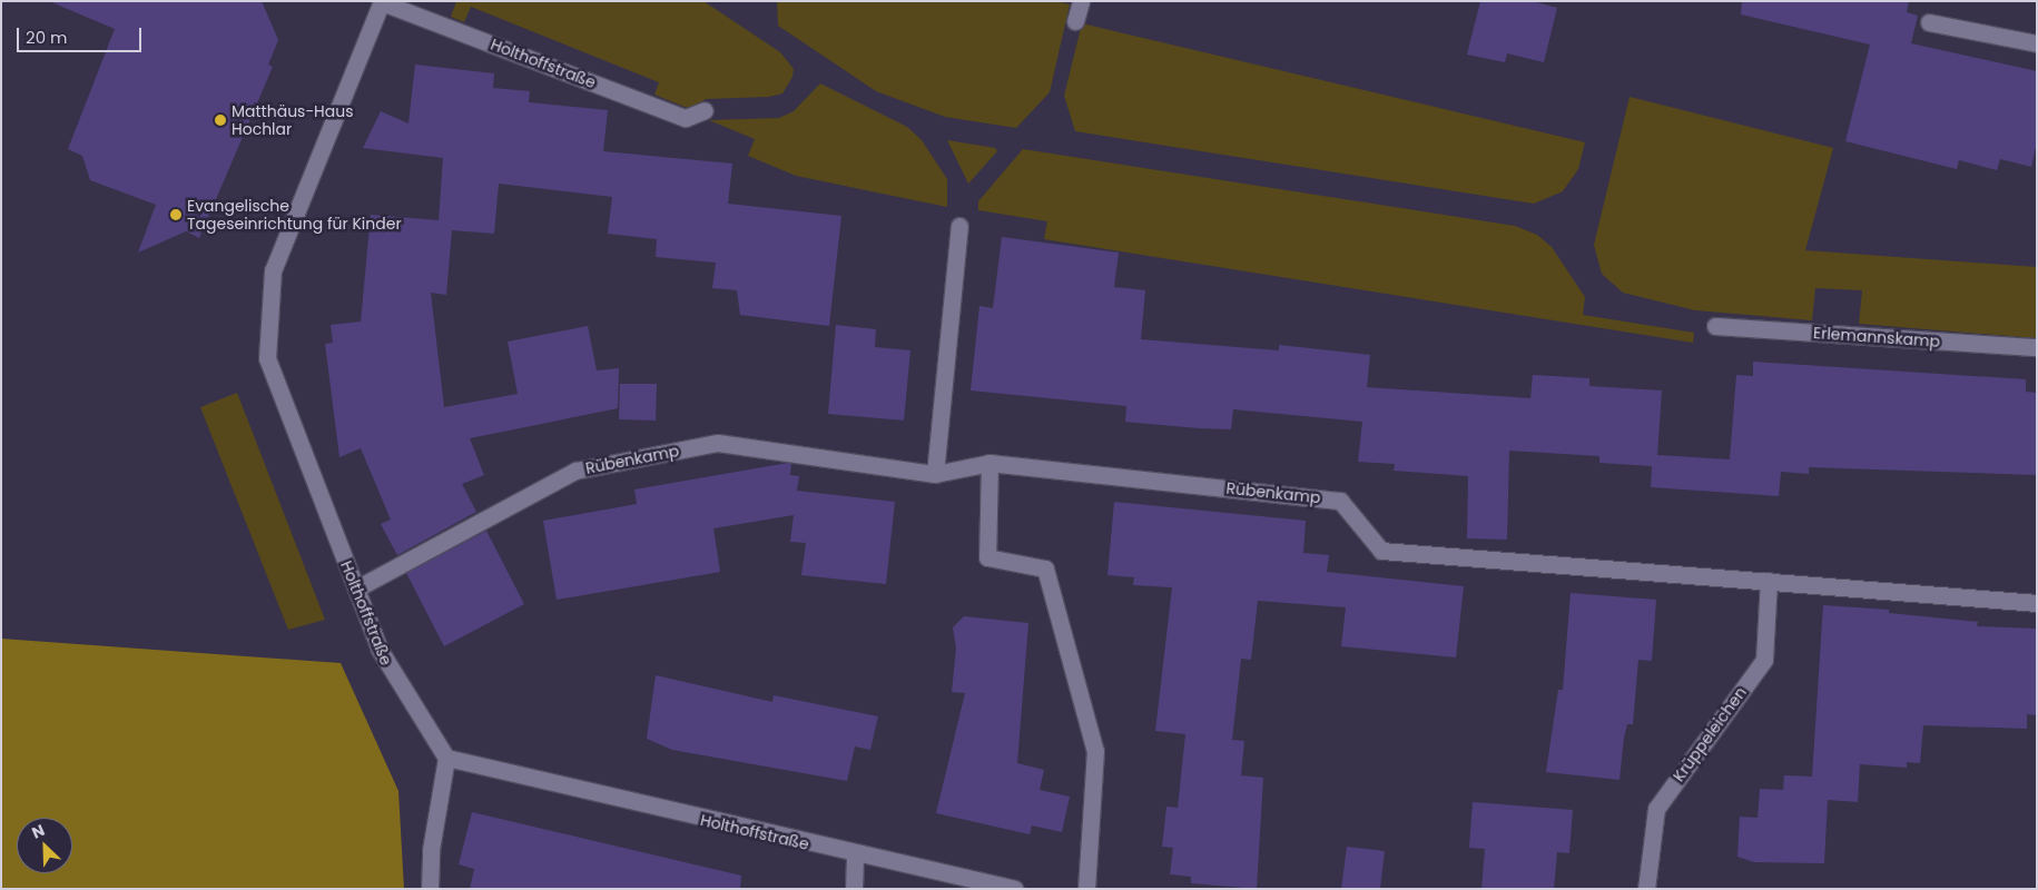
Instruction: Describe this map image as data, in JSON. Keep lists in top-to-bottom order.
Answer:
{
  "streets": {
    "street": [
      "Holthoffstraße",
      "Erlemannskamp",
      "Rübenkamp",
      "Krüppeleichen"
    ]
  },
  "crossings": [
    ["Holthoffstraße", "Rübenkamp"],
    ["Rübenkamp", "Krüppeleichen"]
  ],
  "places": ["Matthäus-Haus Hochlar", "Evangelische Tageseinrichtung für Kinder"],
  "scale_bar": "20 m",
  "north": "top left"
}
